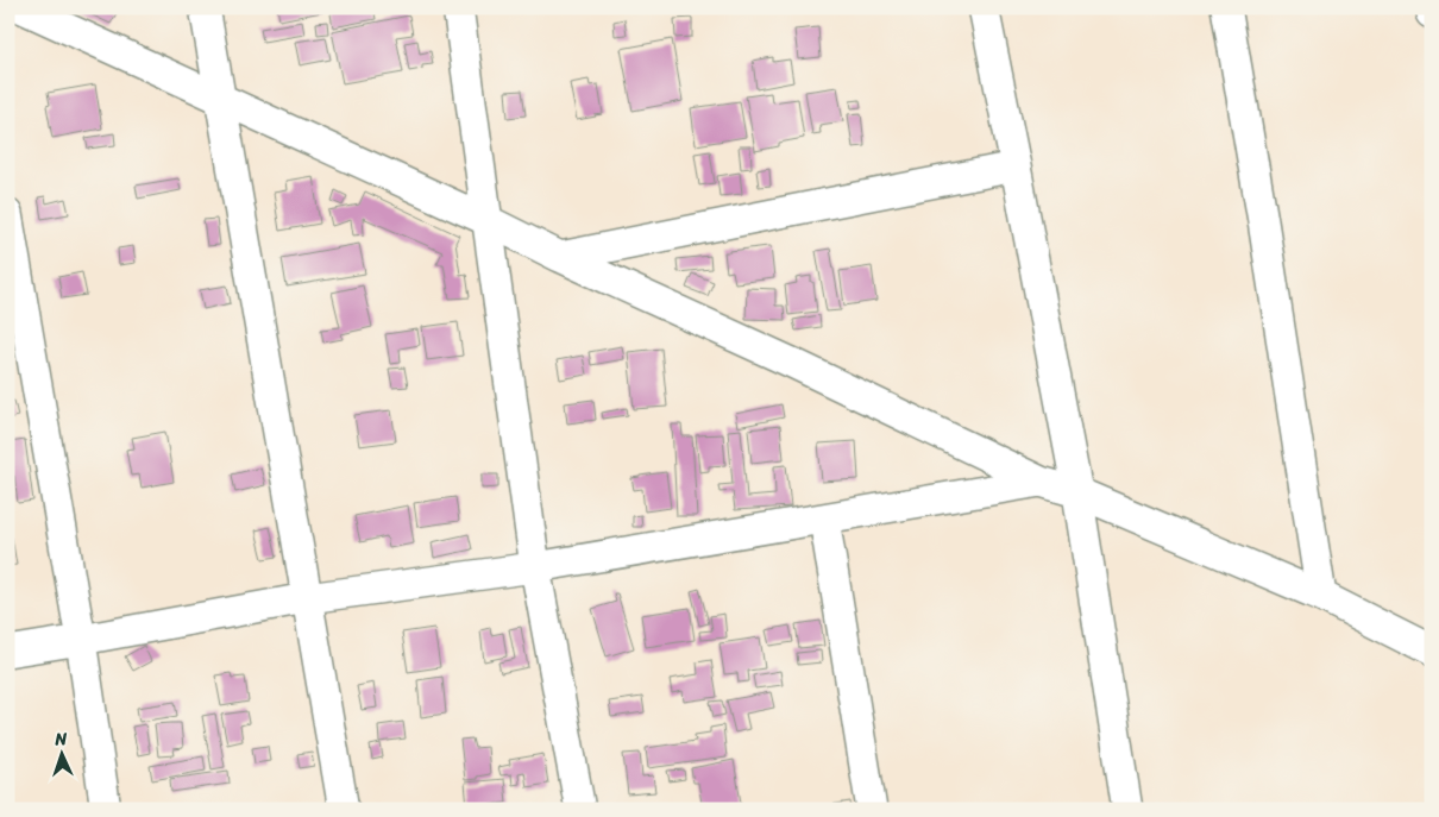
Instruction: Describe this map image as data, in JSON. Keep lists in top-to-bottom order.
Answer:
{
  "north": "top"
}
